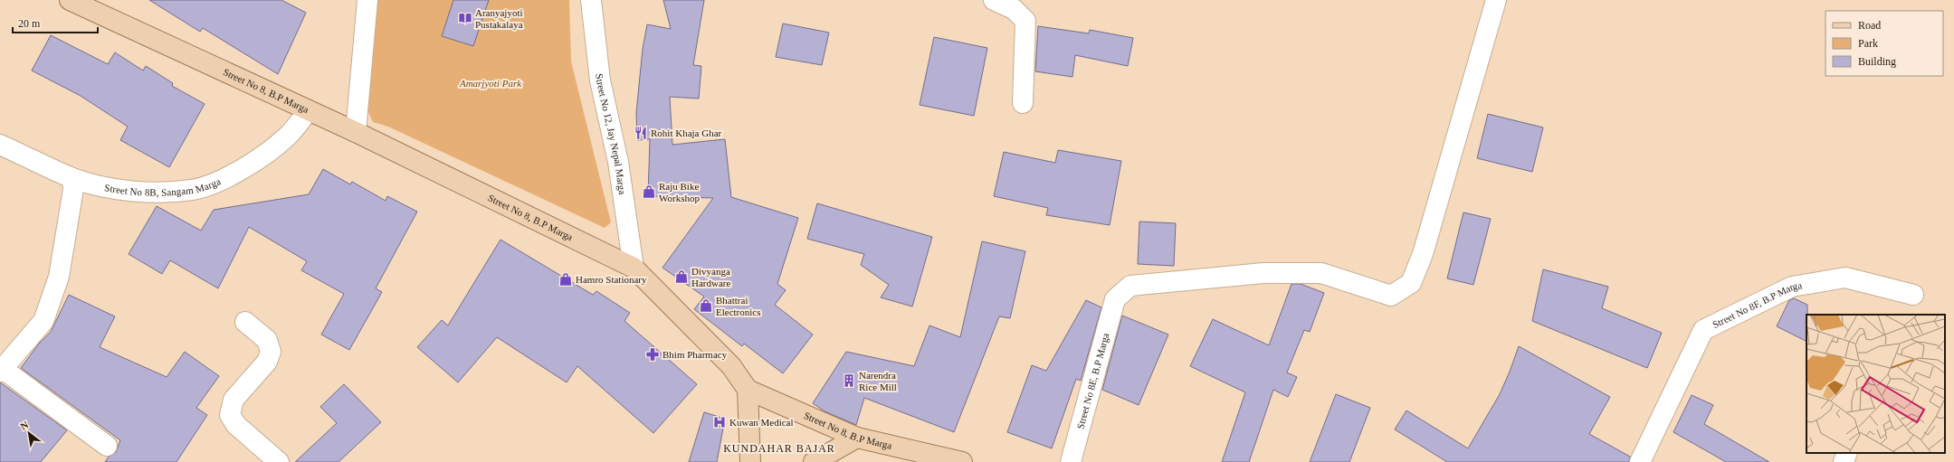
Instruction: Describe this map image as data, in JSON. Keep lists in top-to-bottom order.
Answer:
{
  "streets": {
    "main road": ["Street No 8, B.P Marga"],
    "street": [
      "Street No 12, Jay Nepal Marga",
      "Street No 8B, Sangam Marga",
      "Street No 8F, B.P Marga",
      "Street No 8E, B.P Marga"
    ]
  },
  "crossings": [
    ["Street No 8, B.P Marga", "Street No 12, Jay Nepal Marga"],
    ["Street No 8, B.P Marga", "Street No 8B, Sangam Marga"]
  ],
  "districts": ["KUNDAHAR BAJAR"],
  "parks": ["Amarjyoti Park"],
  "places": {
    "library": ["Aranyajyoti Pustakalaya"],
    "restaurant": ["Rohit Khaja Ghar"],
    "shop": [
      "Raju Bike Workshop",
      "Divyanga Hardware",
      "Hamro Stationary",
      "Bhattrai Electronics"
    ],
    "pharmacy": ["Bhim Pharmacy"],
    "building": ["Narendra Rice Mill"],
    "hospital": ["Kuwan Medical"]
  },
  "legend": ["Road", "Park", "Building"],
  "scale_bar": "20 m",
  "north": "top left"
}
